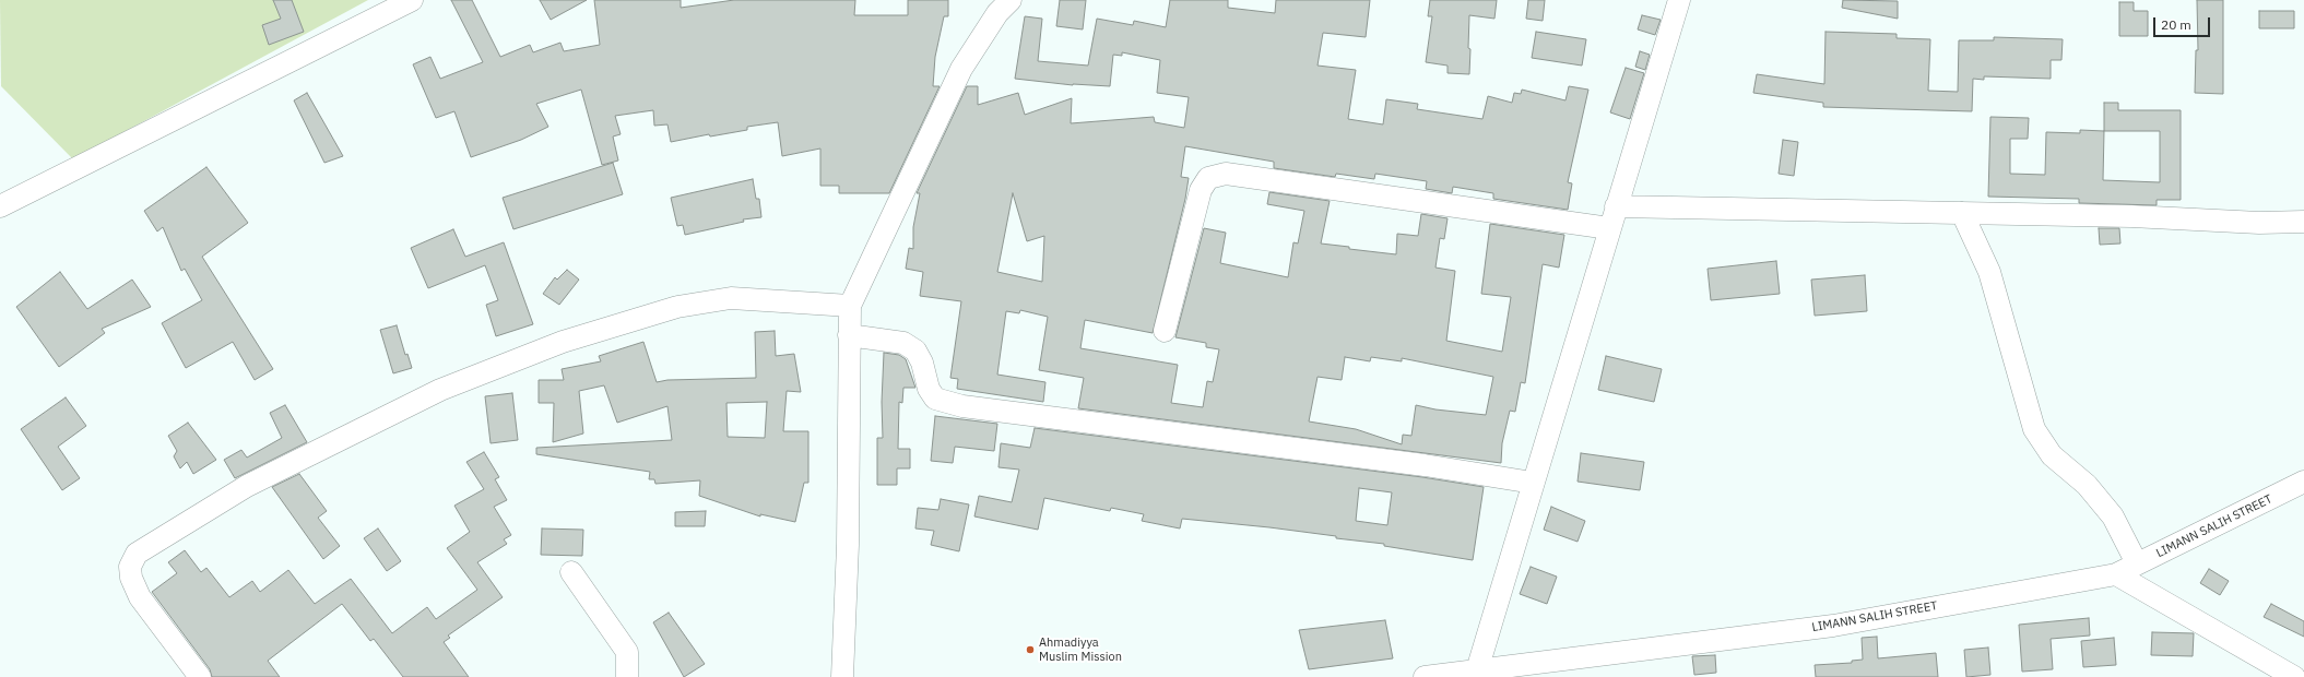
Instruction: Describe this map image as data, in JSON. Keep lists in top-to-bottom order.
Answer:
{
  "streets": {
    "street": ["LIMANN SALIH STREET"]
  },
  "places": ["Ahmadiyya Muslim Mission"],
  "scale_bar": "20 m"
}
